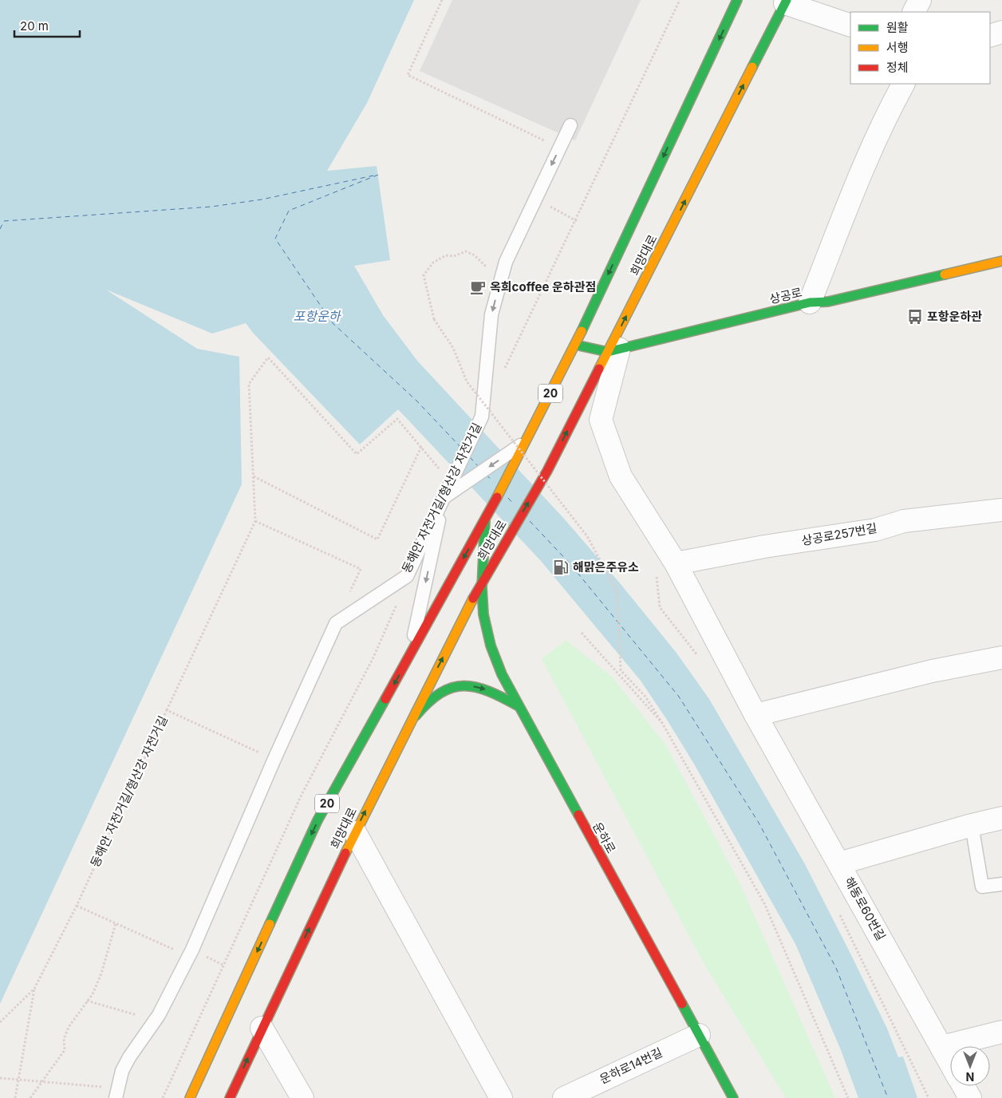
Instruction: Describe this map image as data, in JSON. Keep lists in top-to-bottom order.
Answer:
{
  "streets": {
    "main road": [
      "희망대로",
      "상공로",
      "20",
      "운하로"
    ],
    "street": ["상공로257번길", "해동로60번길", "운하로14번길"],
    "path": ["동해안 자전거길/형산강 자전거길"]
  },
  "crossings": [
    ["희망대로", "상공로"],
    ["희망대로", "운하로"],
    ["운하로", "운하로14번길"]
  ],
  "water": ["포항운하"],
  "places": {
    "cafe": ["옥희coffee 운하관점"],
    "bus stop": ["포항운하관"],
    "fuel station": ["해맑은주유소"]
  },
  "legend": ["원활", "서행", "정체"],
  "scale_bar": "20 m",
  "north": "bottom"
}
